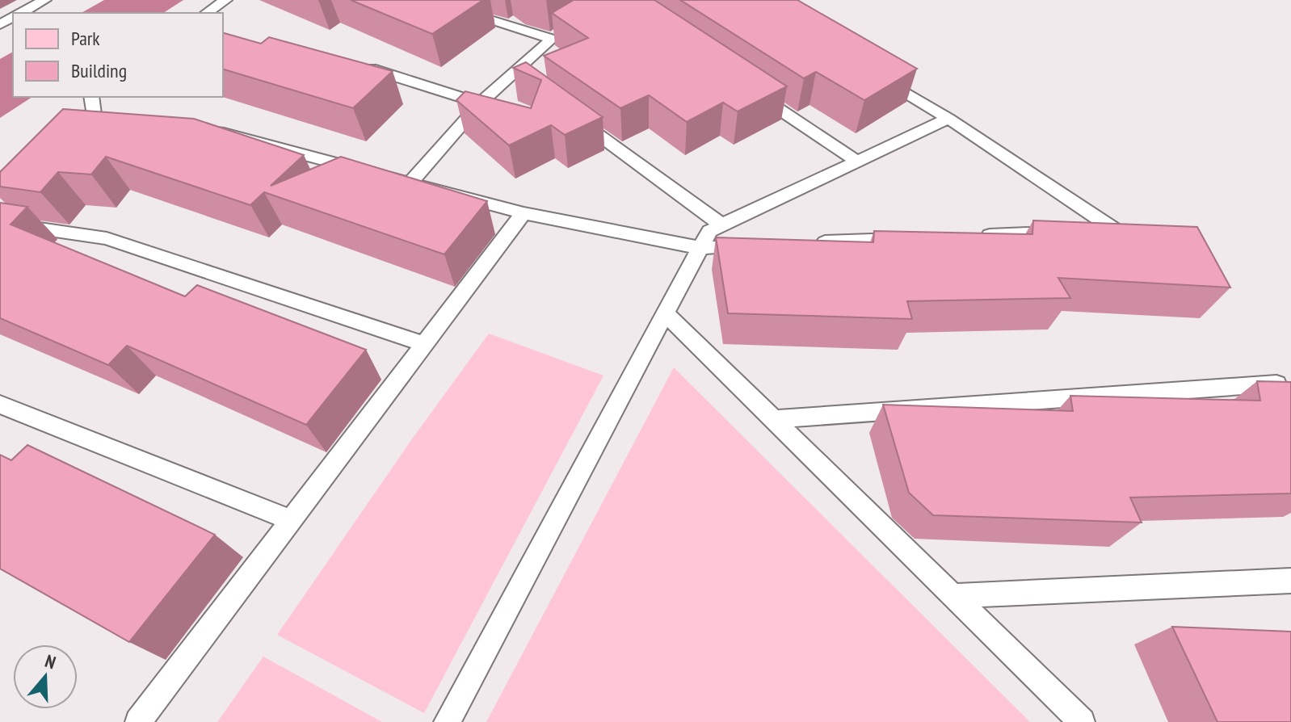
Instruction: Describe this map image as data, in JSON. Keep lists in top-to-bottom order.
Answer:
{
  "legend": ["Park", "Building"],
  "north": "top"
}
